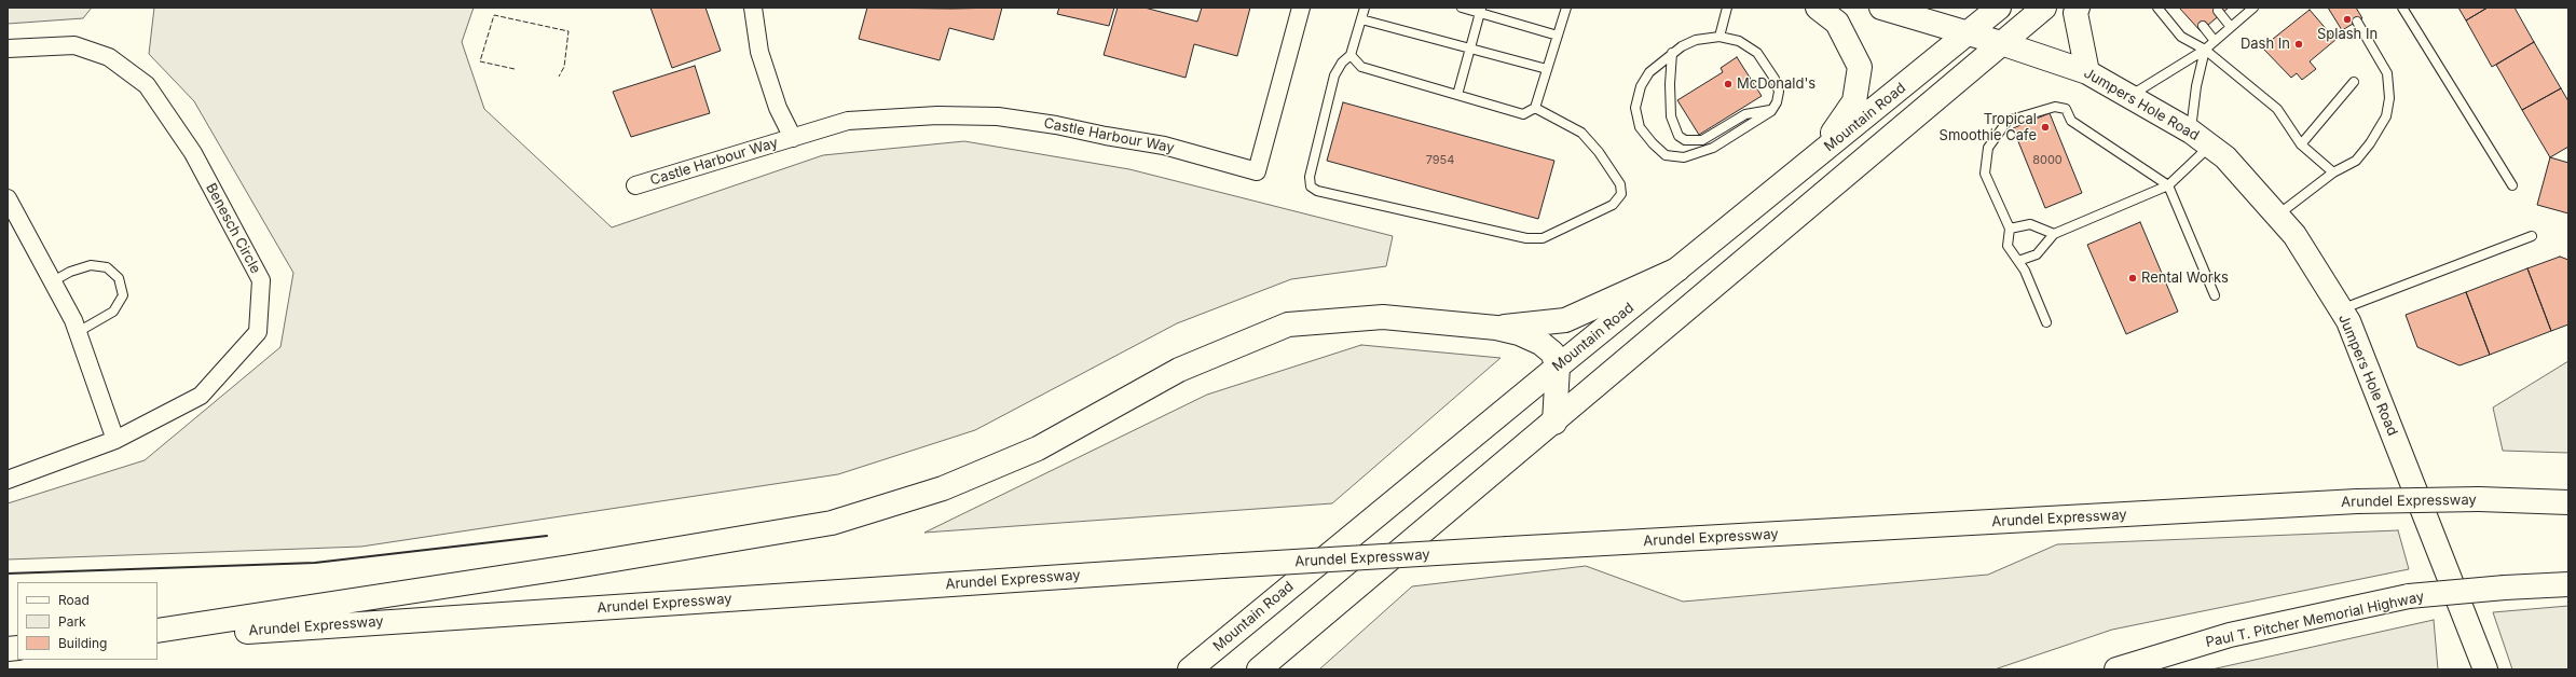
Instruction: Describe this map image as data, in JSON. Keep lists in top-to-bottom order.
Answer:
{
  "streets": {
    "main road": [
      "Jumpers Hole Road",
      "Mountain Road",
      "Arundel Expressway",
      "Paul T. Pitcher Memorial Highway"
    ],
    "street": ["Castle Harbour Way", "Benesch Circle"]
  },
  "crossings": [
    ["Jumpers Hole Road", "Mountain Road"]
  ],
  "places": [
    "Splash In",
    "Dash In",
    "McDonald's",
    "Tropical Smoothie Cafe",
    "Rental Works"
  ],
  "house_numbers": ["7954", "8000"],
  "legend": ["Road", "Park", "Building"]
}
